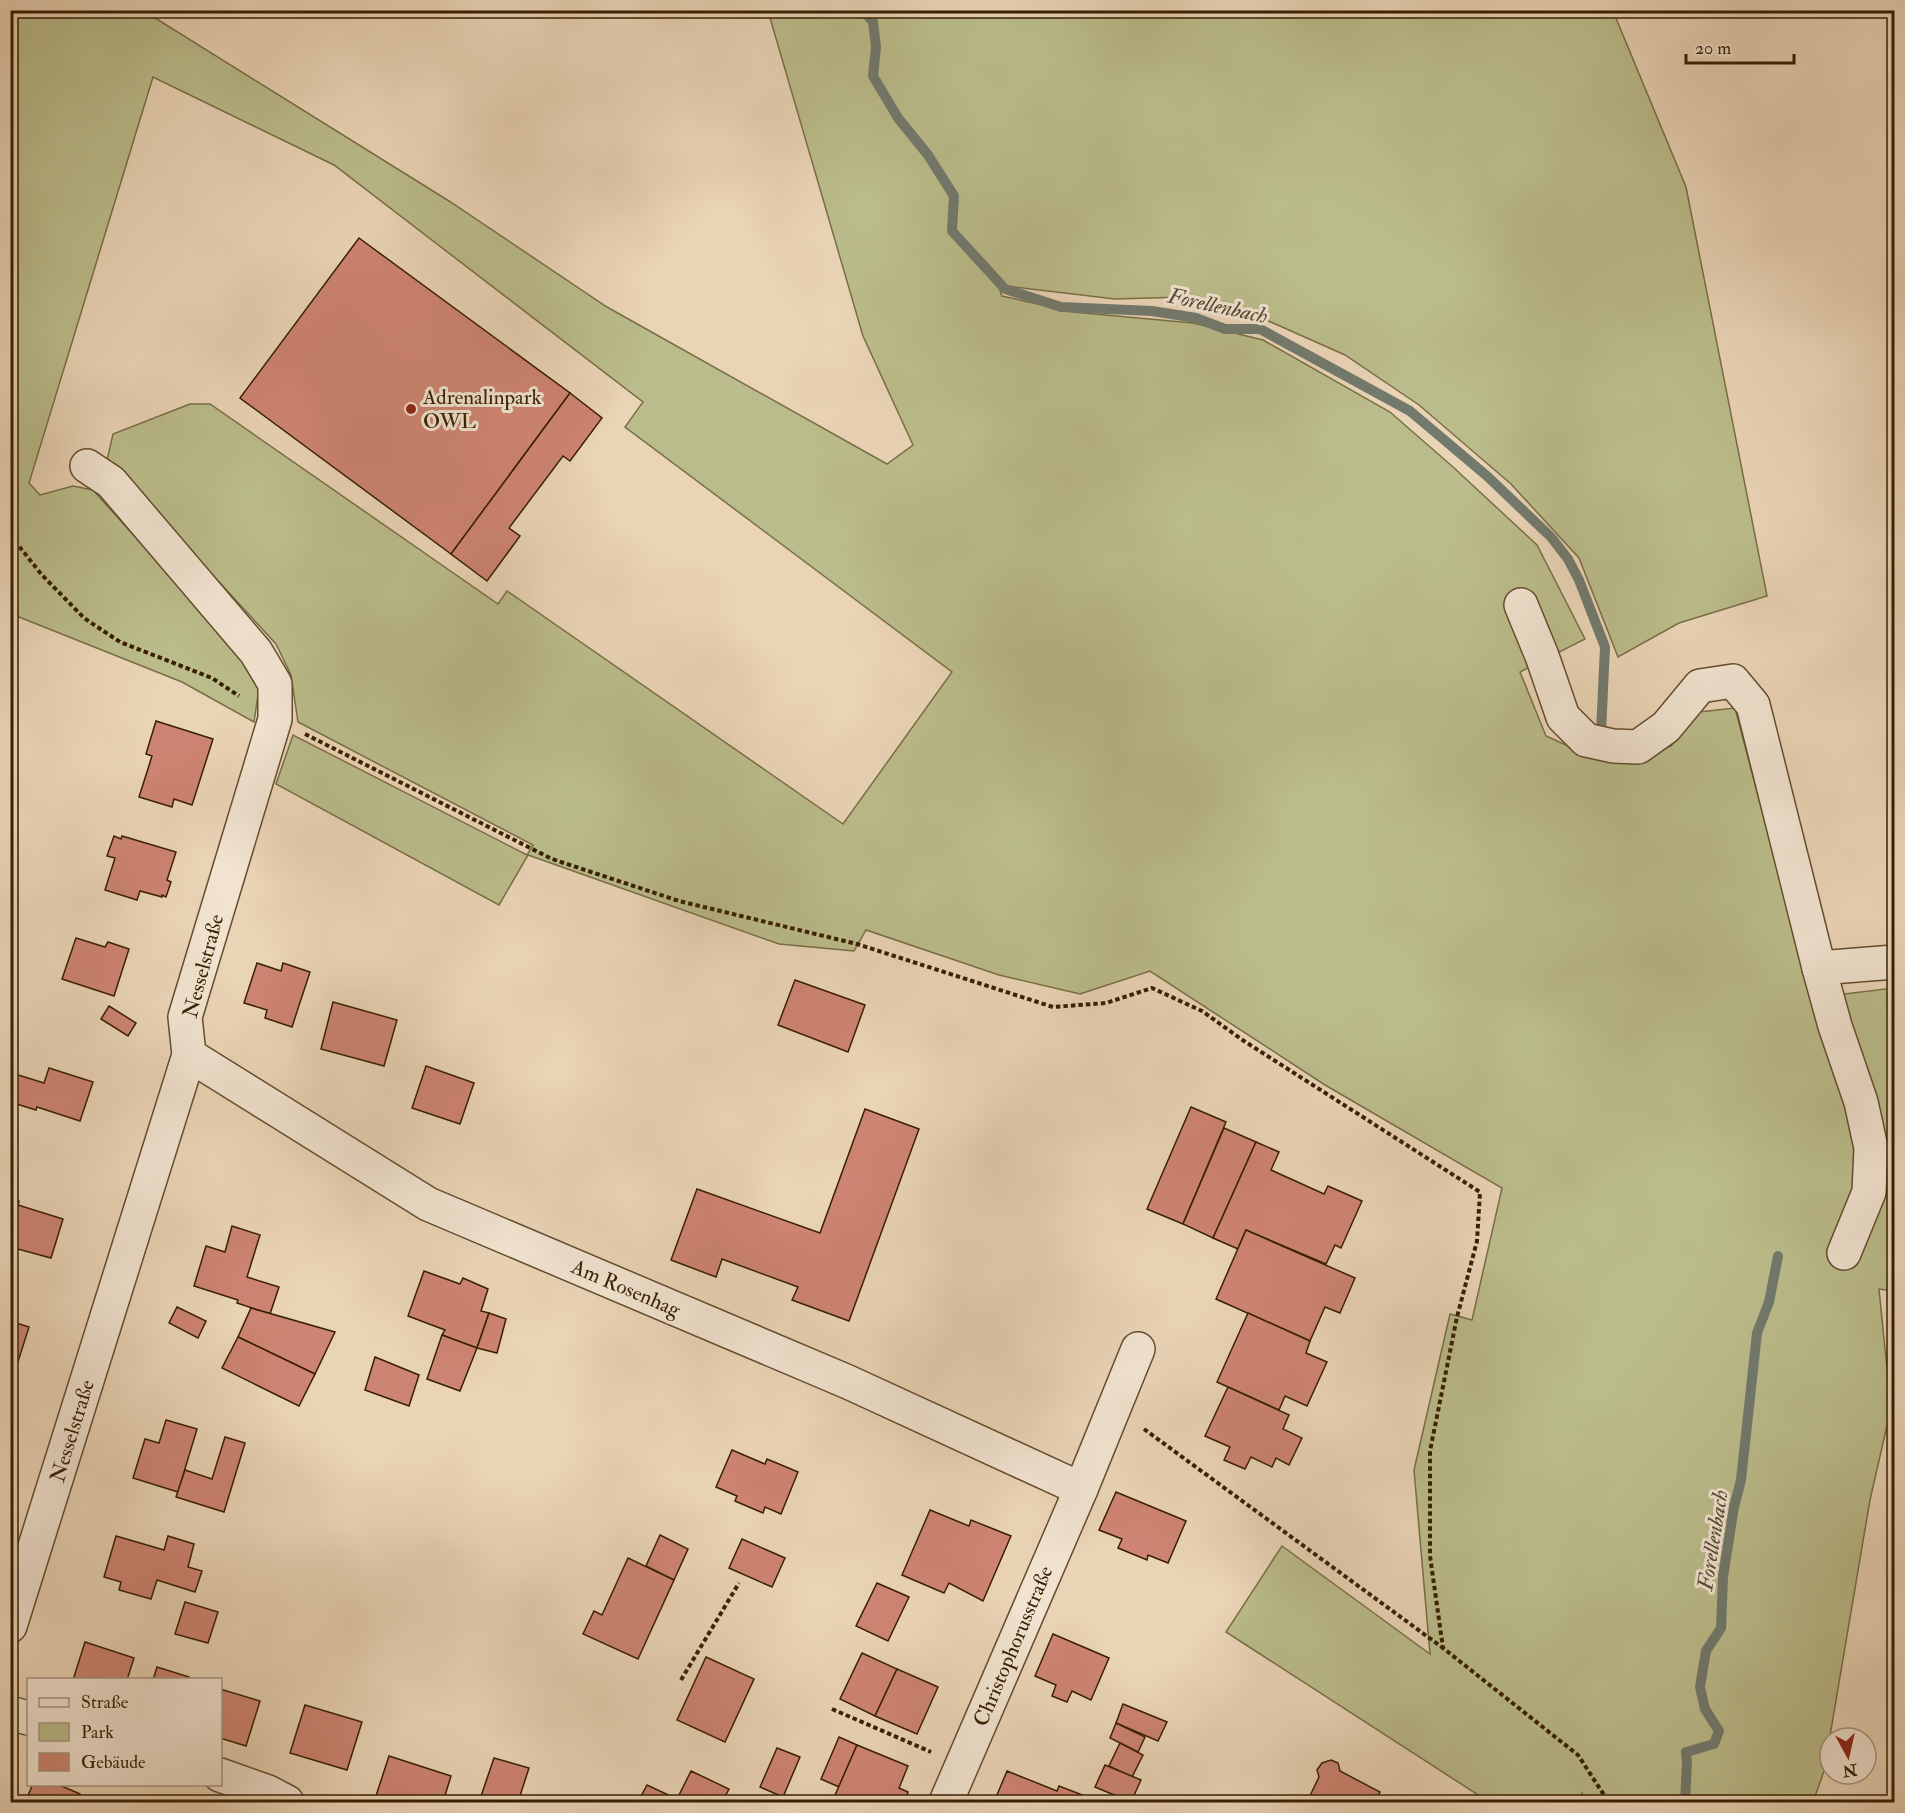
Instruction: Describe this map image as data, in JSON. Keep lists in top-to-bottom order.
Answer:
{
  "streets": {
    "street": ["Nesselstraße", "Am Rosenhag", "Christophorusstraße"]
  },
  "crossings": [
    ["Nesselstraße", "Am Rosenhag"],
    ["Am Rosenhag", "Christophorusstraße"]
  ],
  "water": ["Forellenbach"],
  "places": ["Adrenalinpark OWL"],
  "legend": ["Straße", "Park", "Gebäude"],
  "scale_bar": "20 m",
  "north": "bottom"
}
